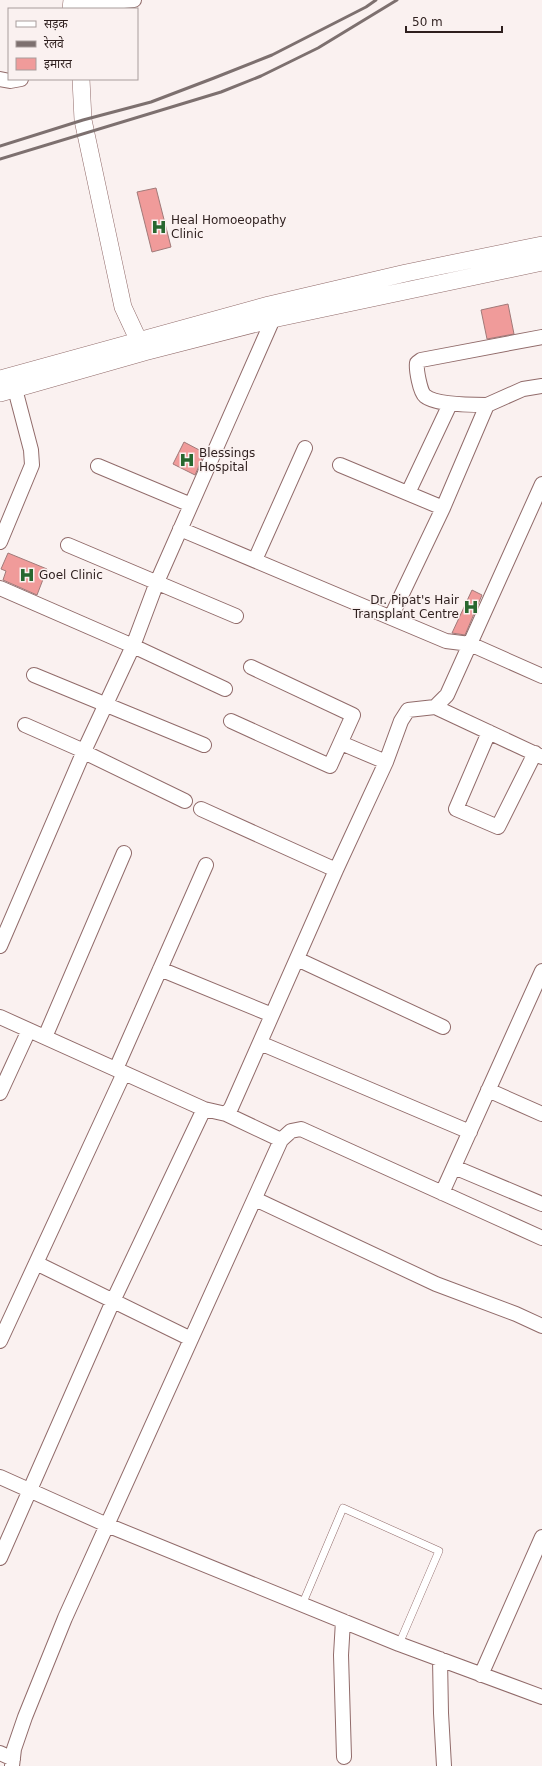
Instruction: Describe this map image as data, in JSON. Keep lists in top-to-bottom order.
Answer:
{
  "places": {
    "hospital": [
      "Heal Homoeopathy Clinic",
      "Blessings Hospital",
      "Goel Clinic",
      "Dr. Pipat's Hair Transplant Centre"
    ]
  },
  "legend": ["सड़क", "रेलवे", "इमारत"],
  "scale_bar": "50 m"
}
